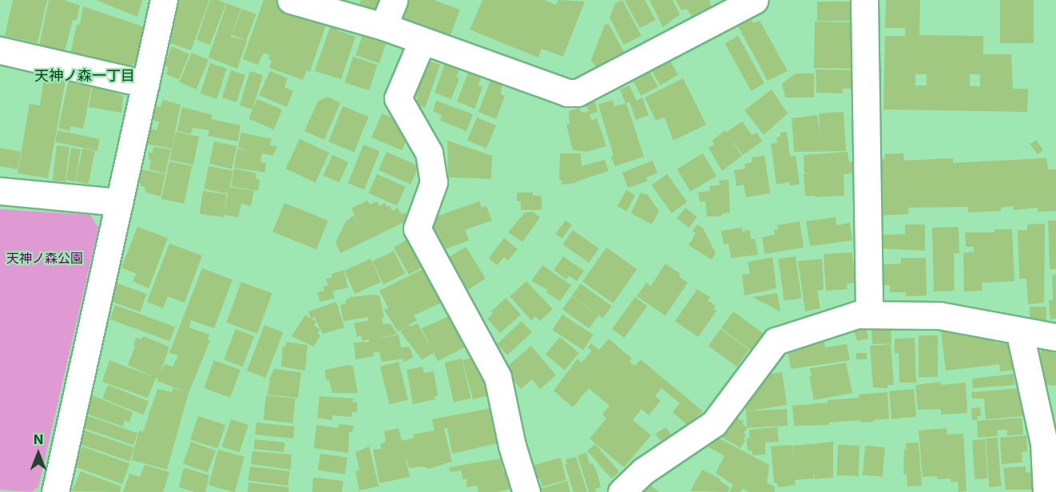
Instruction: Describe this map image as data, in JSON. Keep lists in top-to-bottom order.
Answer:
{
  "districts": ["天神ノ森一丁目"],
  "parks": ["天神ノ森公園"],
  "north": "top"
}
